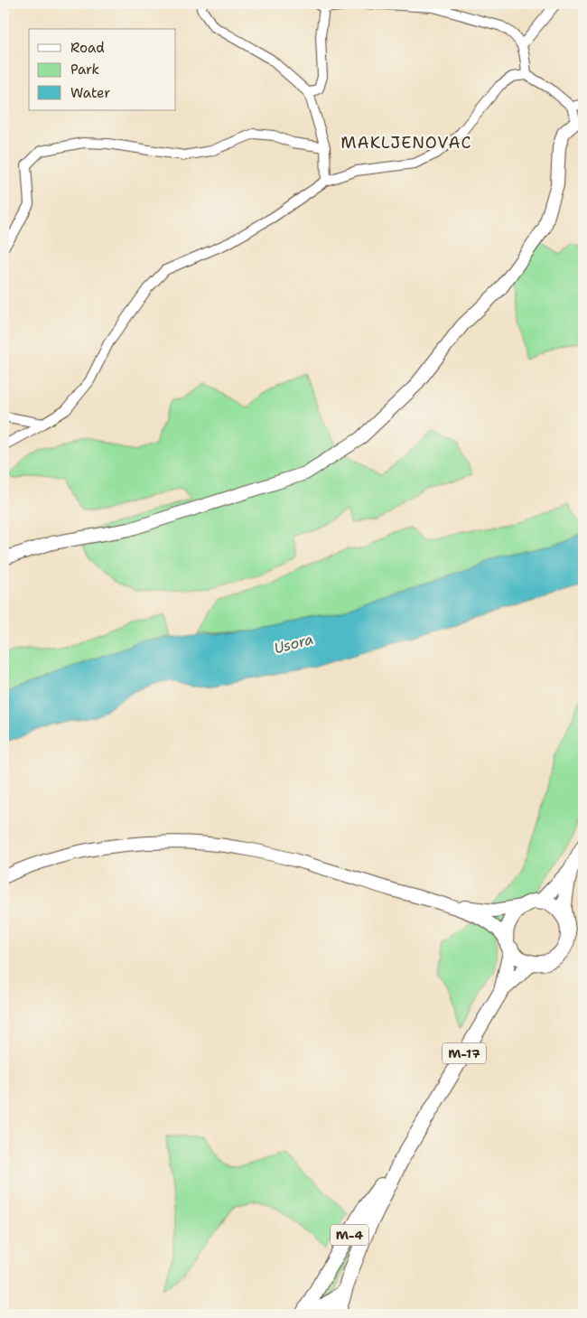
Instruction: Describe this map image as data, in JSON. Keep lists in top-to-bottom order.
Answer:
{
  "streets": {
    "main road": ["M-17", "M-4"]
  },
  "crossings": [
    ["M-17", "M-4"]
  ],
  "districts": ["MAKLJENOVAC"],
  "water": ["Usora"],
  "legend": ["Road", "Park", "Water"]
}
